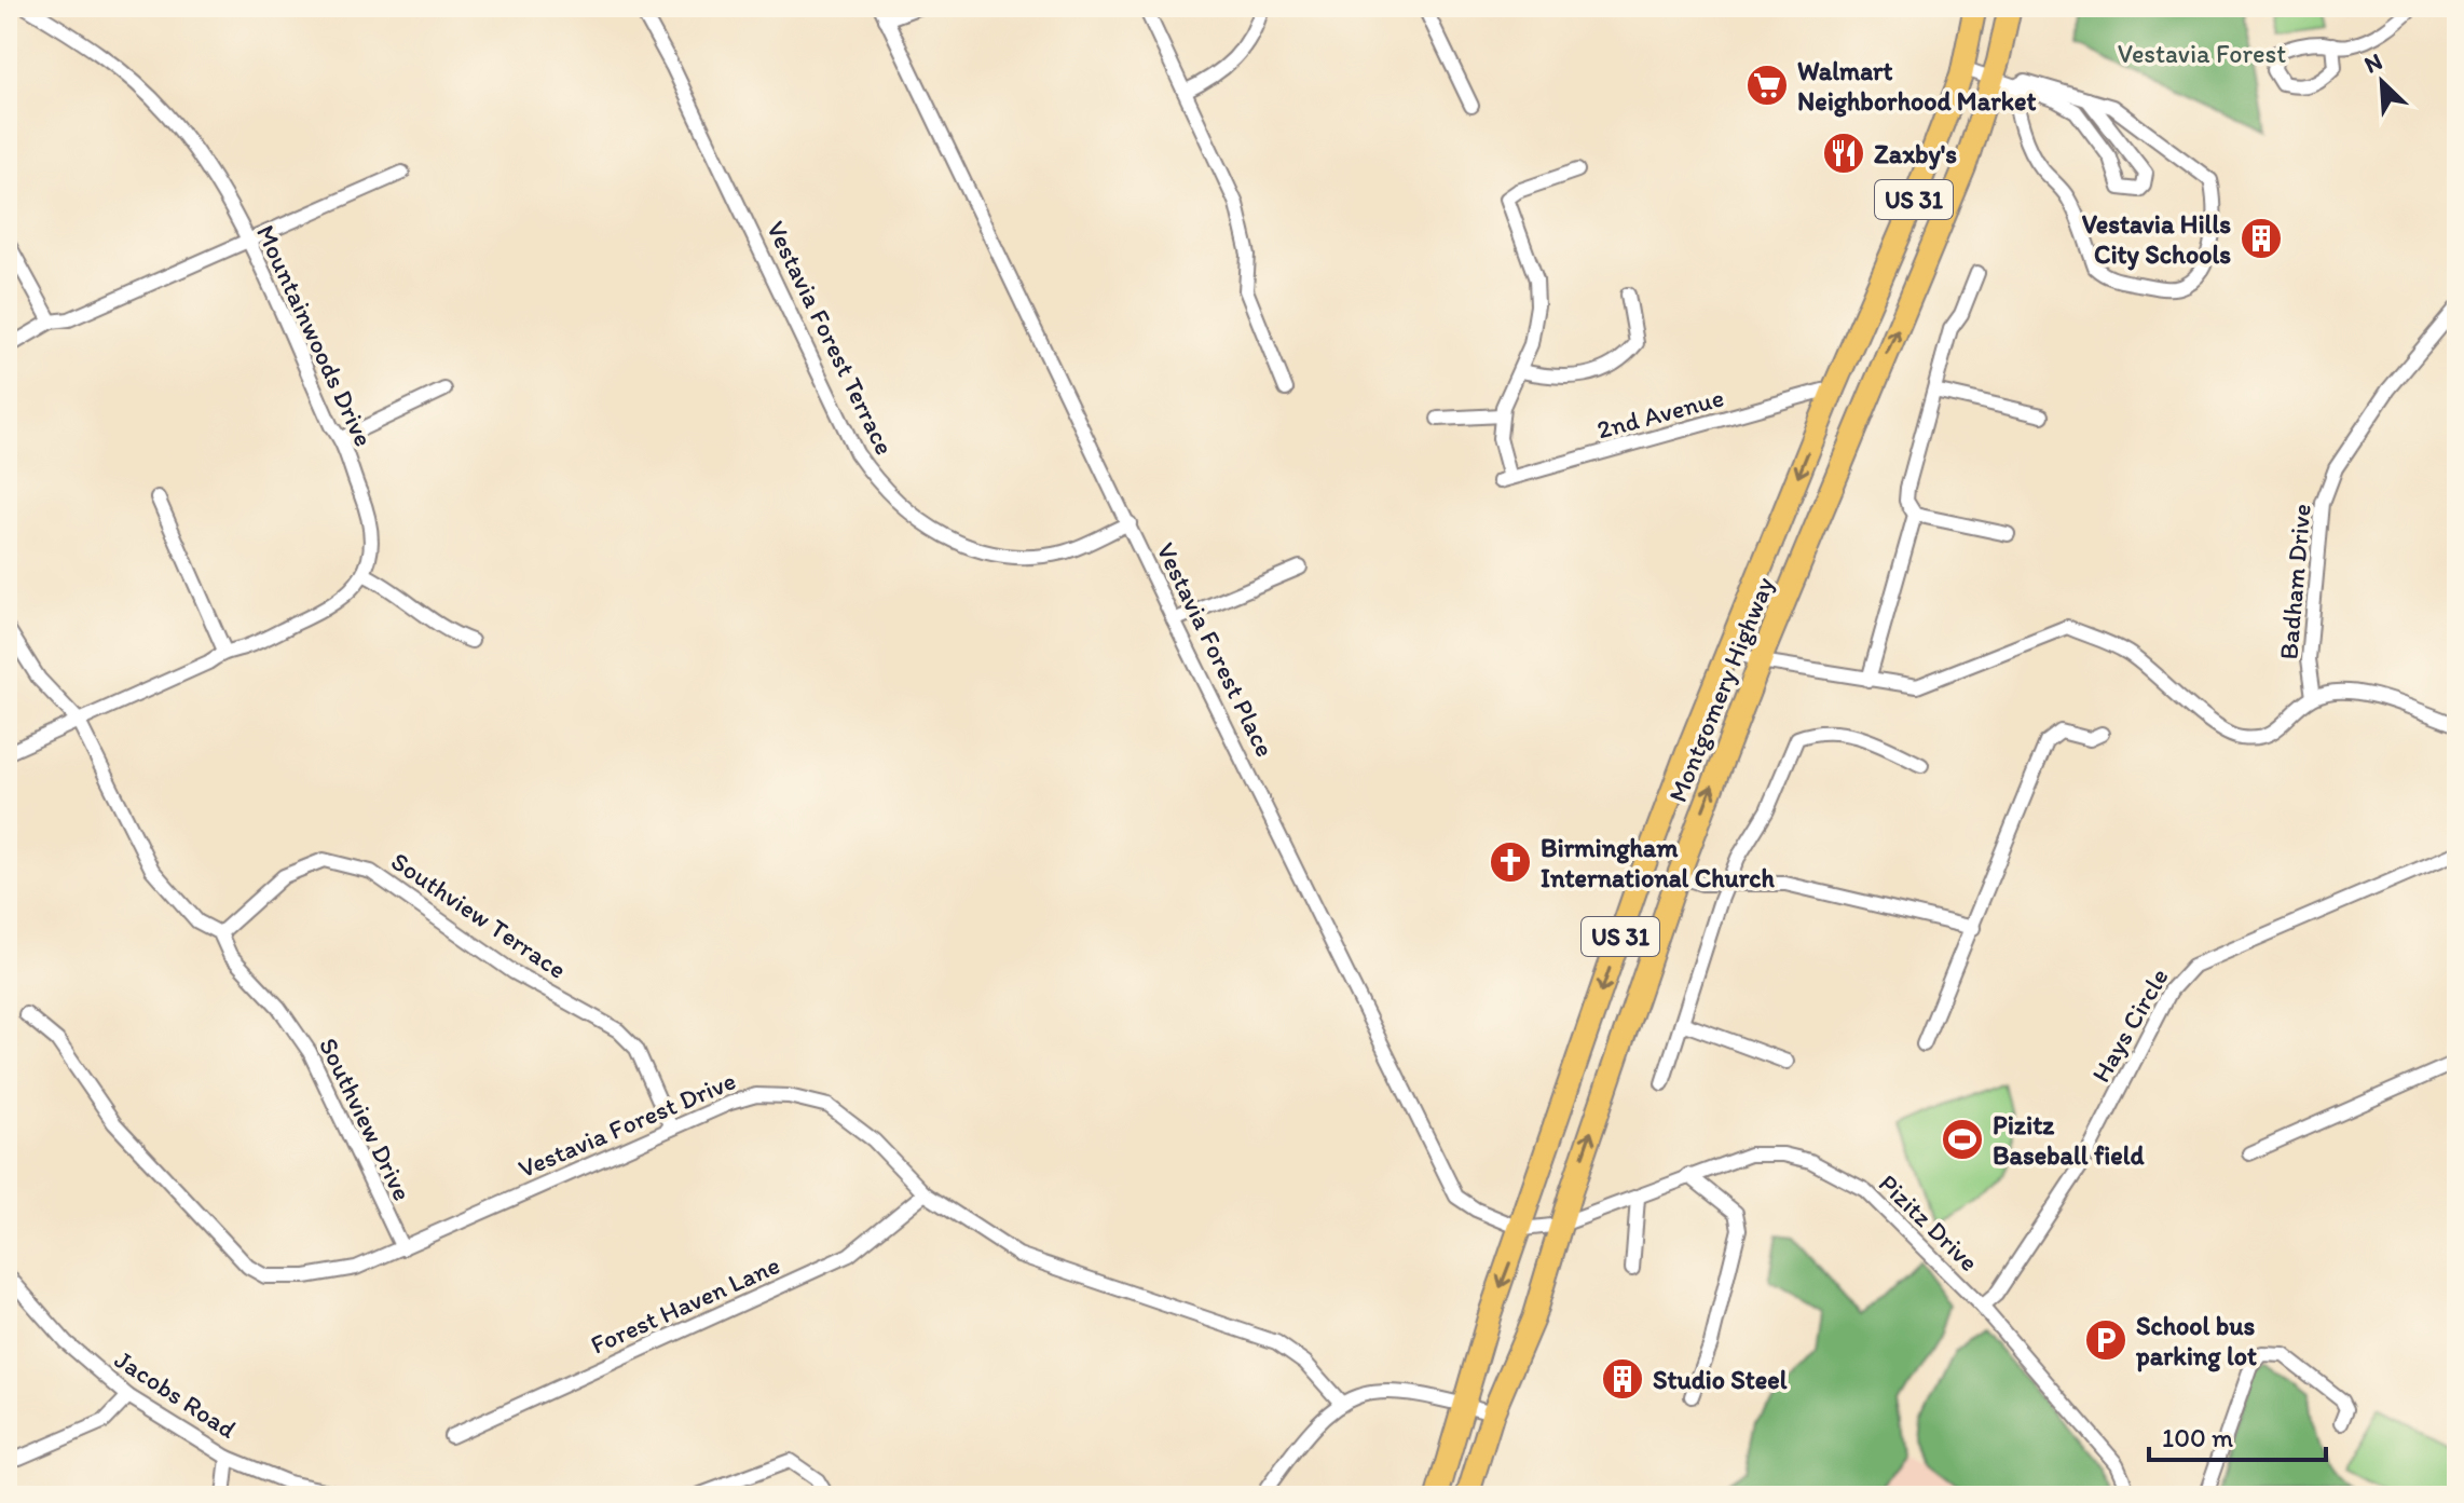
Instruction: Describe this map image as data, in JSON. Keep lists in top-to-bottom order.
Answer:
{
  "streets": {
    "main road": ["US 31", "Montgomery Highway"],
    "street": [
      "Mountainwoods Drive",
      "Vestavia Forest Terrace",
      "2nd Avenue",
      "Badham Drive",
      "Vestavia Forest Place",
      "Southview Terrace",
      "Hays Circle",
      "Southview Drive",
      "Vestavia Forest Drive",
      "Pizitz Drive",
      "Forest Haven Lane",
      "Jacobs Road"
    ]
  },
  "crossings": [
    ["Vestavia Forest Terrace", "Vestavia Forest Place"],
    ["2nd Avenue", "Montgomery Highway"],
    ["Vestavia Forest Place", "Montgomery Highway"],
    ["Vestavia Forest Place", "Pizitz Drive"],
    ["Montgomery Highway", "Pizitz Drive"],
    ["Southview Terrace", "Southview Drive"],
    ["Southview Terrace", "Vestavia Forest Drive"],
    ["Hays Circle", "Pizitz Drive"],
    ["Southview Drive", "Vestavia Forest Drive"],
    ["Vestavia Forest Drive", "Forest Haven Lane"]
  ],
  "parks": ["Vestavia Forest"],
  "places": {
    "supermarket": ["Walmart Neighborhood Market"],
    "restaurant": ["Zaxby's"],
    "building": ["Vestavia Hills City Schools", "Studio Steel"],
    "church": ["Birmingham International Church"],
    "sports": ["Pizitz Baseball field"],
    "parking": ["School bus parking lot"]
  },
  "scale_bar": "100 m",
  "north": "top left"
}
